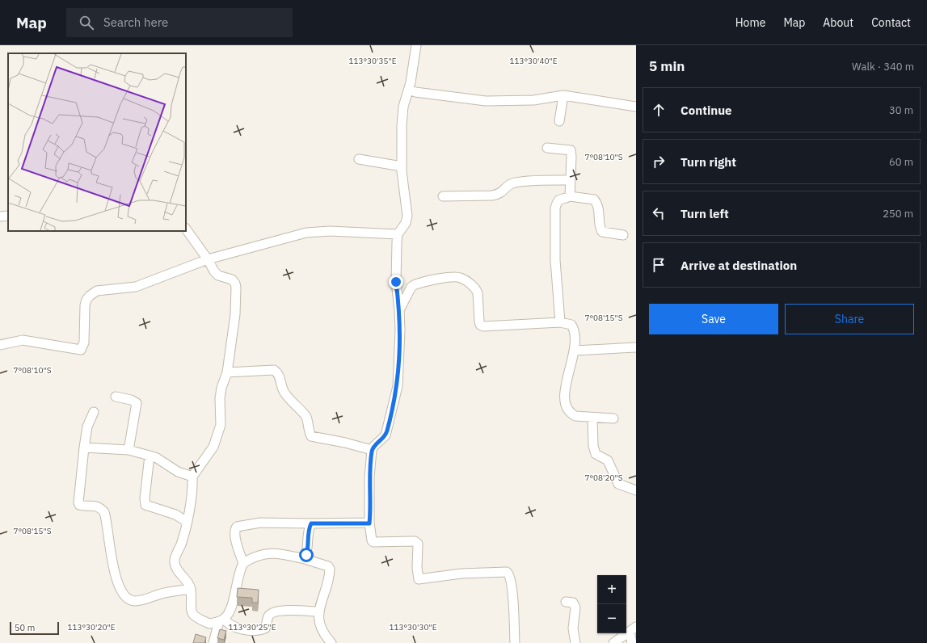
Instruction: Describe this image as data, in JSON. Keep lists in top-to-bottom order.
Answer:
{
  "scale_bar": "50 m",
  "page": {
    "header": "Map",
    "search": "Search here",
    "nav": [
      "Home",
      "Map",
      "About",
      "Contact"
    ],
    "heading": ["5 min", "Walk · 340 m"],
    "list": [
      ["Continue", "30 m"],
      ["Turn right", "60 m"],
      ["Turn left", "250 m"],
      "Arrive at destination"
    ],
    "buttons": ["Save", "Share"],
    "map_buttons": ["+", "−"],
    "scale": "50 m"
  },
  "coordinates": [
    "113°30'35\"E",
    "113°30'40\"E",
    "7°08'10\"S",
    "7°08'15\"S",
    "7°08'20\"S",
    "113°30'20\"E",
    "113°30'25\"E",
    "113°30'30\"E"
  ]
}
